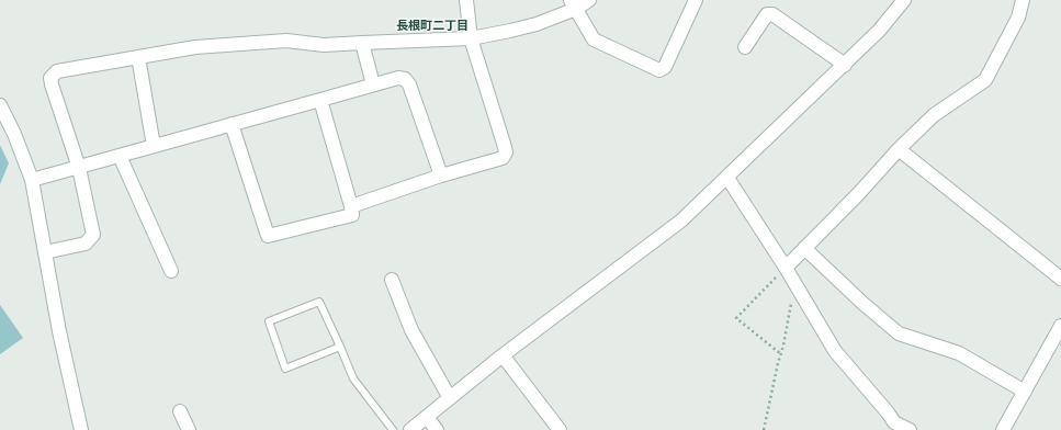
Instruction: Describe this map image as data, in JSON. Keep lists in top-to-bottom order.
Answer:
{
  "districts": ["長根町二丁目"]
}
